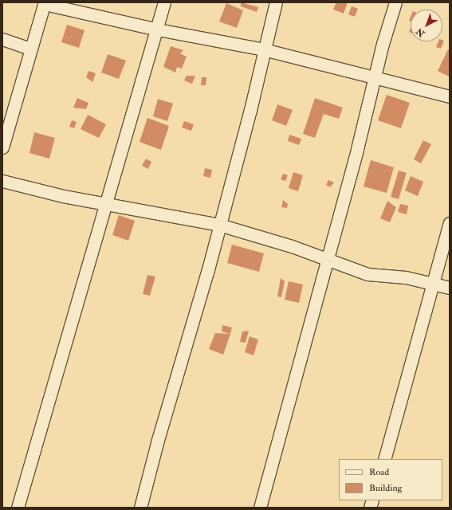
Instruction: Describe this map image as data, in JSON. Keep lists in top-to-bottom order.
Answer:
{
  "legend": ["Road", "Building"],
  "north": "bottom left"
}
